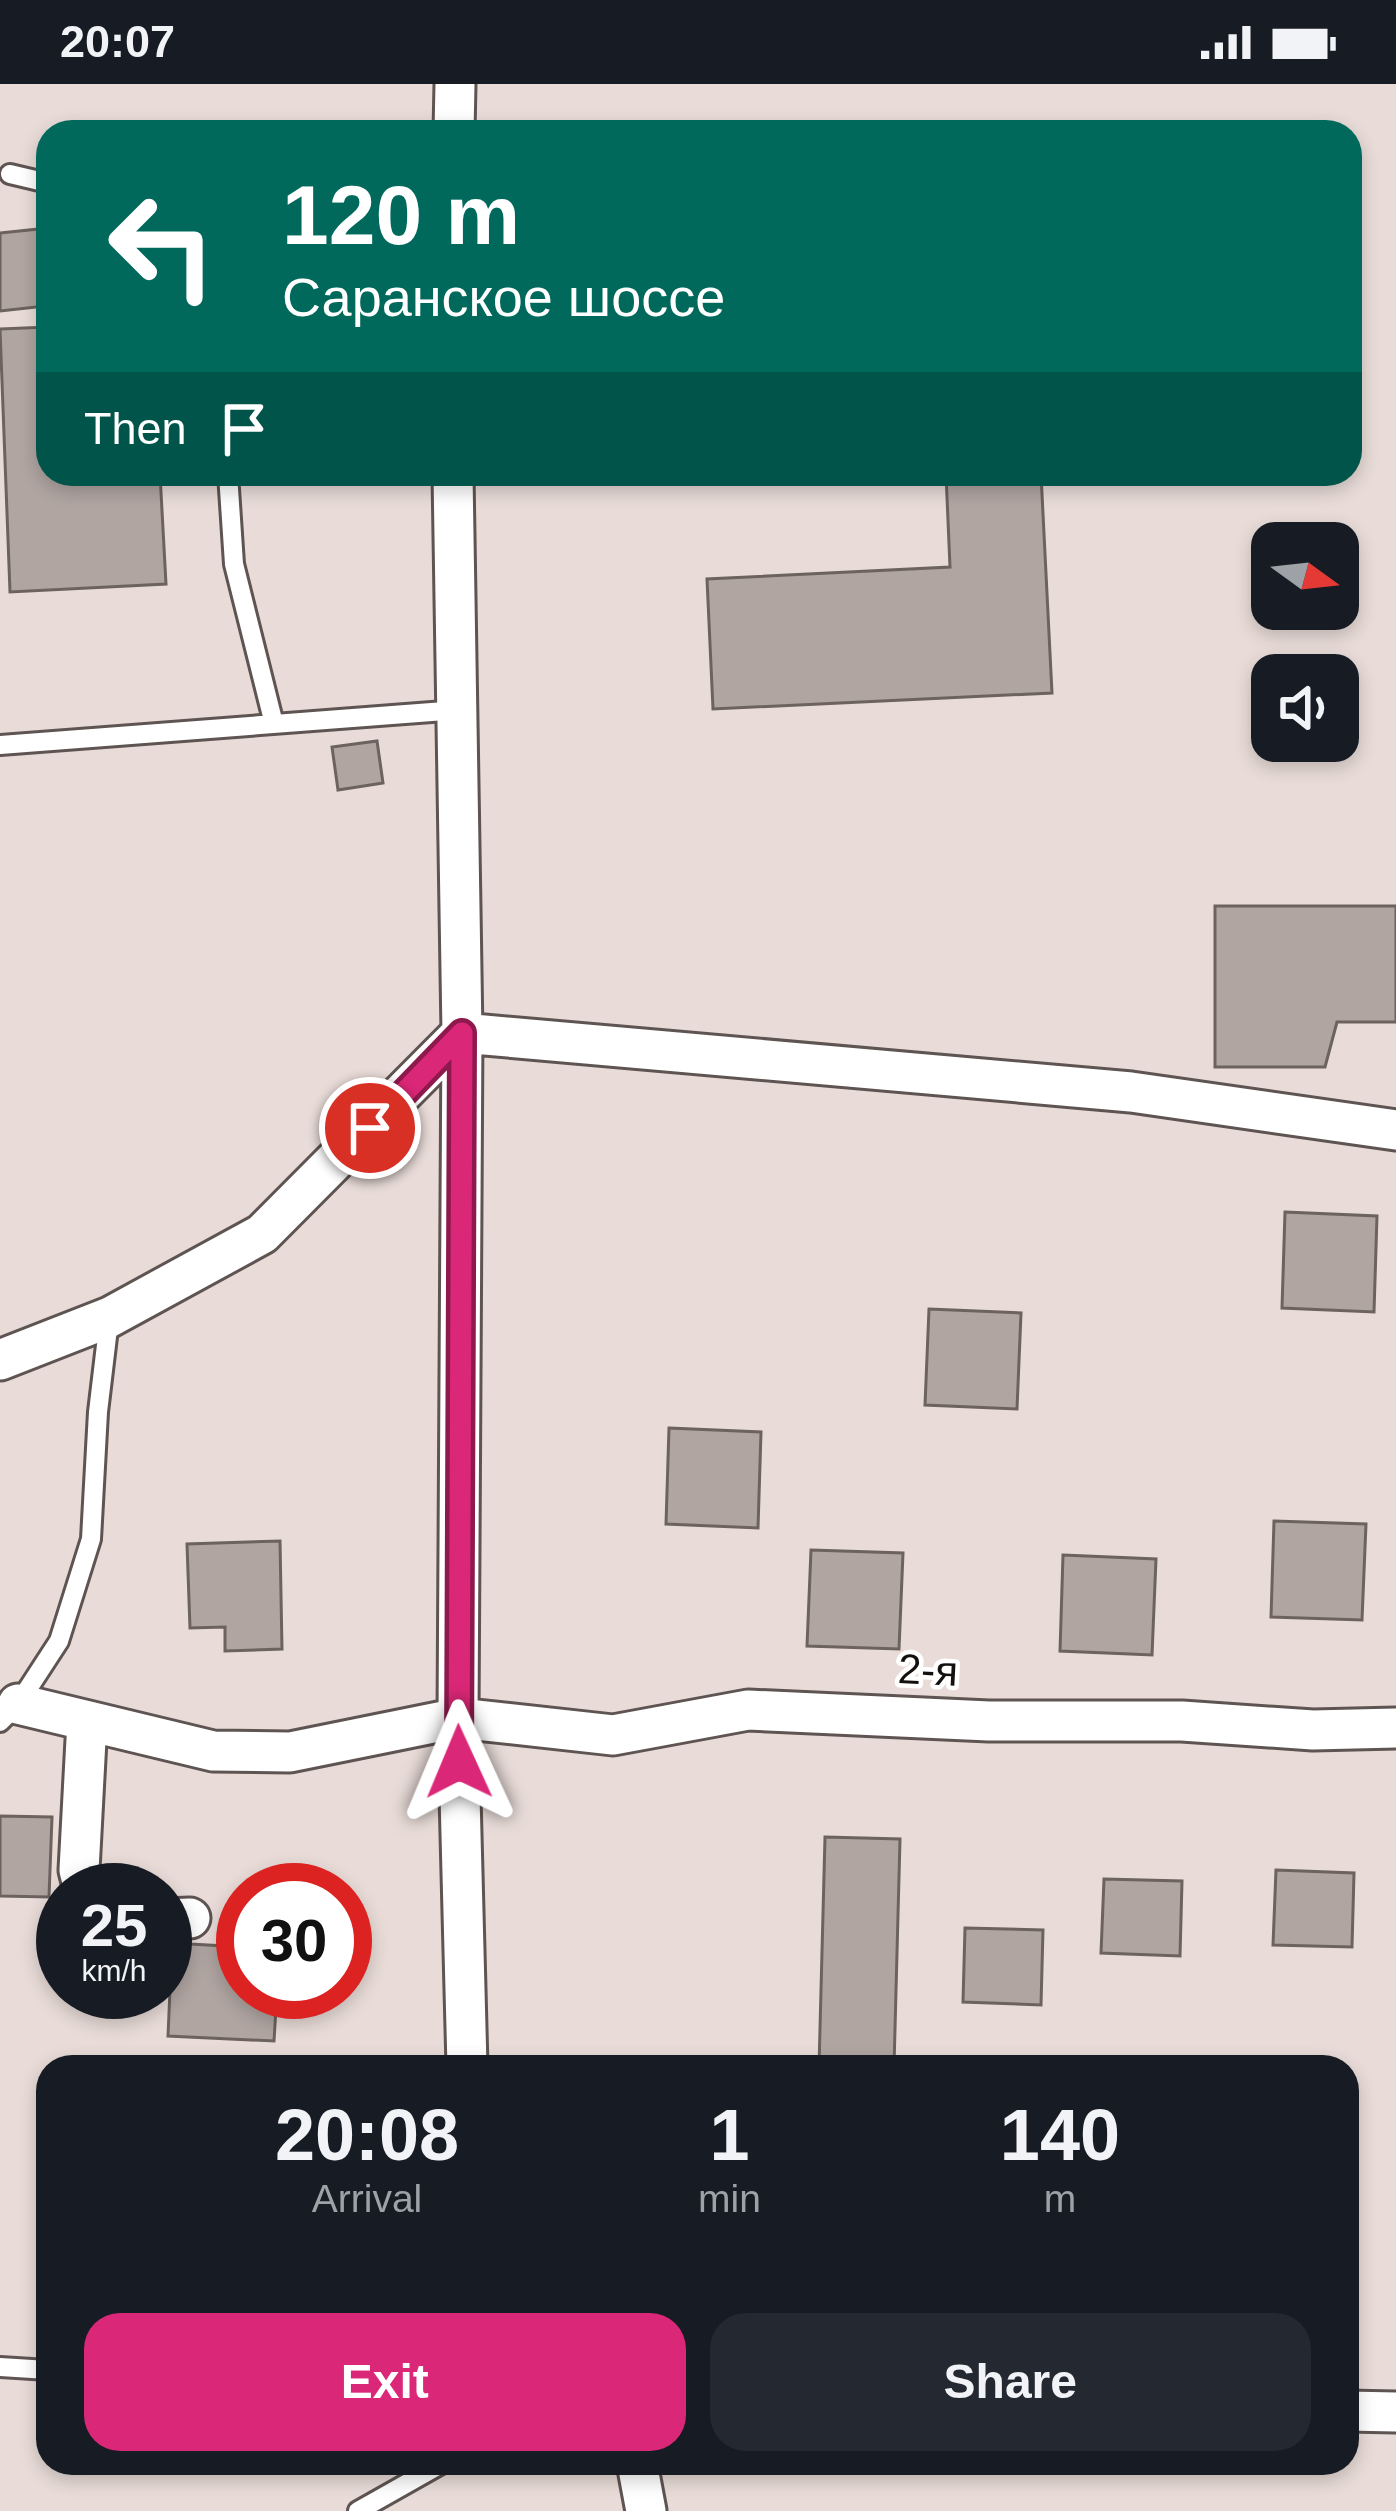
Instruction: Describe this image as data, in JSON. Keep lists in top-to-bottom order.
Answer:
{
  "streets": {
    "street": ["2-я"]
  },
  "north": "right",
  "page": {
    "status": "20:07",
    "turn": ["120 m", "Саранское шоссе"],
    "then": "Then",
    "speed": "25 km/h",
    "limit": "30",
    "eta": [
      "20:08",
      "Arrival",
      "1",
      "min",
      "140",
      "m"
    ],
    "buttons": ["Exit", "Share"]
  }
}
